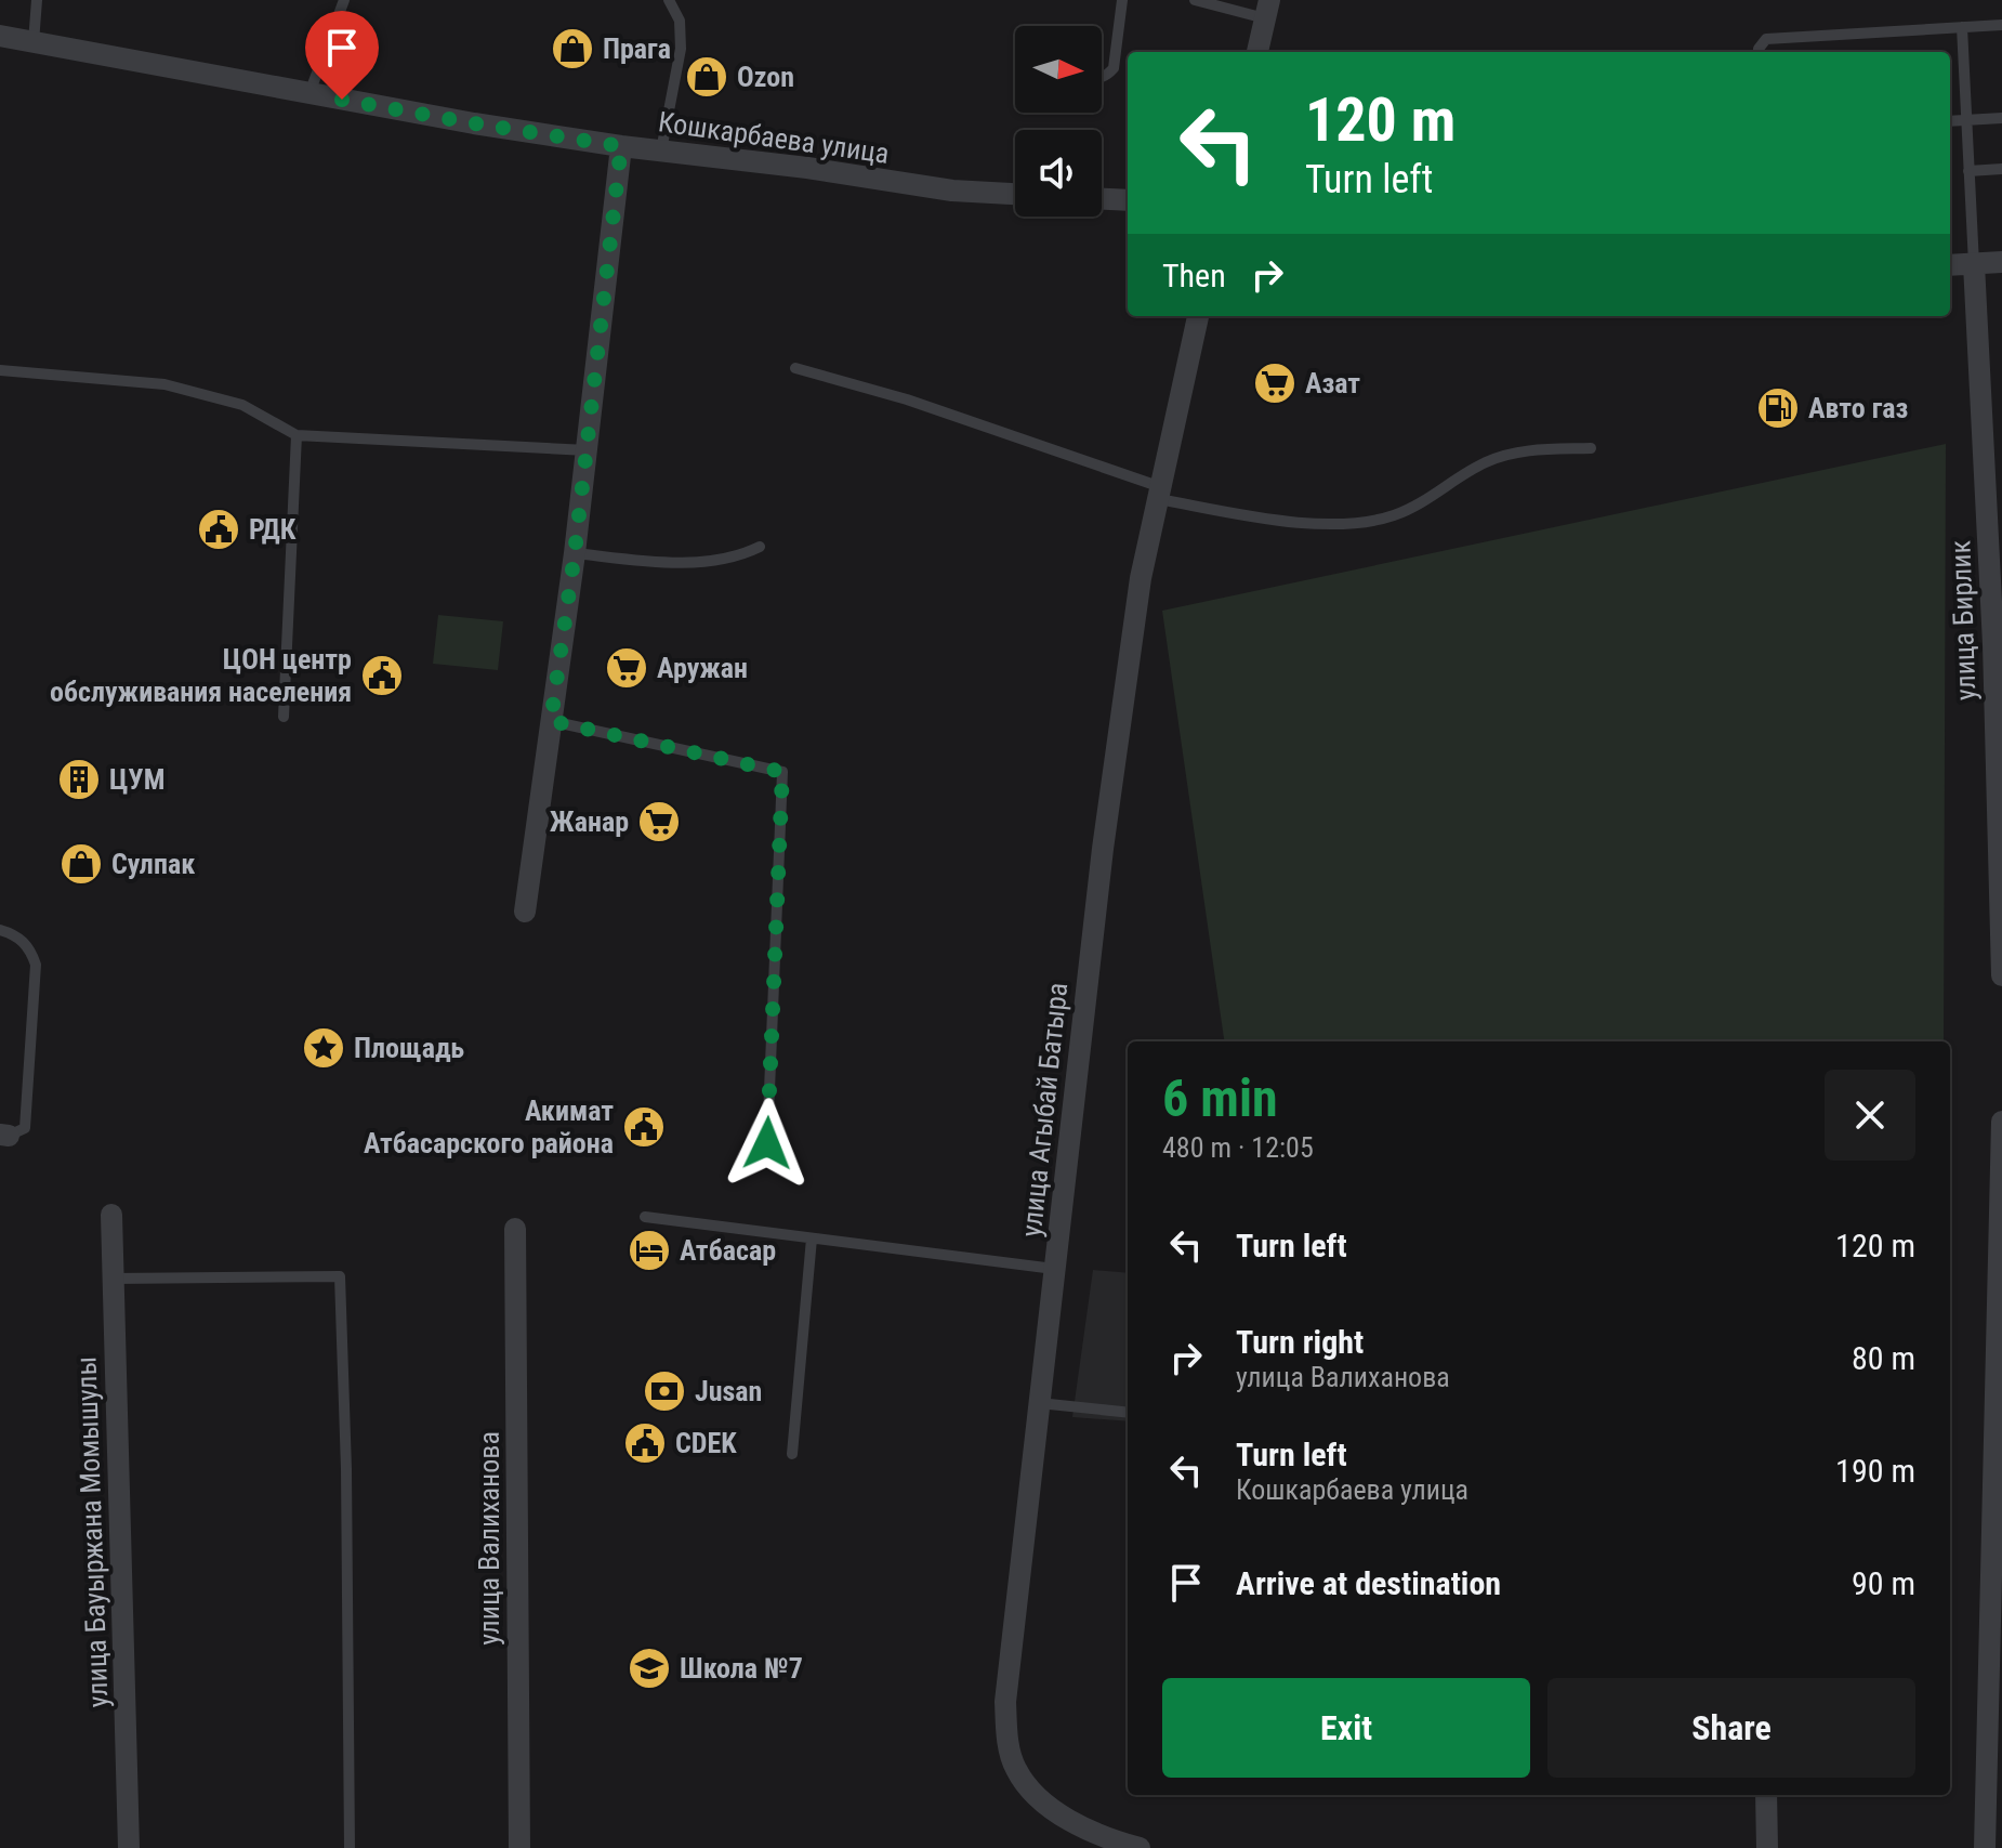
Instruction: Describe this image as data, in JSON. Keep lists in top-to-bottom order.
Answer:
{
  "streets": {
    "street": [
      "Кошкарбаева улица",
      "улица Бирлик",
      "улица Агыбай Батыра",
      "улица Бауыржана Момышулы",
      "улица Валиханова"
    ]
  },
  "places": {
    "shop": ["Прага", "Ozon", "Сулпак"],
    "supermarket": ["Азат", "Аружан", "Жанар"],
    "fuel station": ["Авто газ"],
    "public building": [
      "РДК",
      "ЦОН центр обслуживания населения",
      "Акимат Атбасарского района",
      "CDEK"
    ],
    "building": ["ЦУМ"],
    "place": ["Площадь"],
    "hotel": ["Атбасар"],
    "bank": ["Jusan"],
    "school or university": ["Школа №7"]
  },
  "north": "right",
  "page": {
    "turn": ["120 m", "Turn left"],
    "then": "Then",
    "heading": ["6 min", "480 m · 12:05"],
    "list": [
      {
        "name": "Turn left",
        "value": "120 m"
      },
      {
        "name": "Turn right",
        "note": "улица Валиханова",
        "value": "80 m"
      },
      {
        "name": "Turn left",
        "note": "Кошкарбаева улица",
        "value": "190 m"
      },
      {
        "name": "Arrive at destination",
        "value": "90 m"
      }
    ],
    "buttons": ["Exit", "Share"]
  }
}
